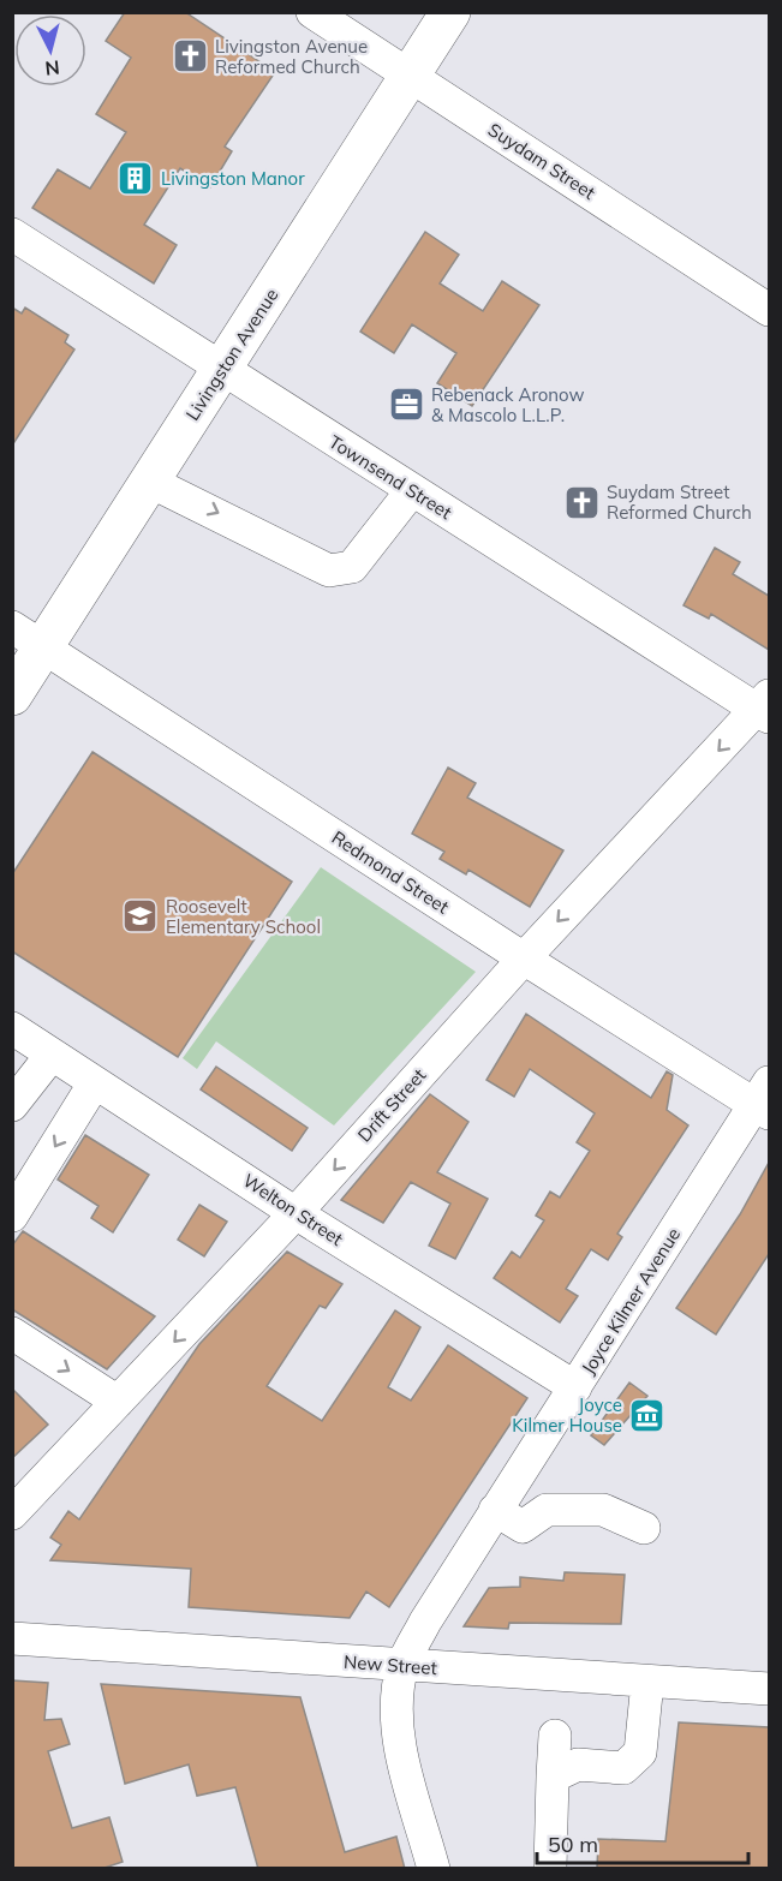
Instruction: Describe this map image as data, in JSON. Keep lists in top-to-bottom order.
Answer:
{
  "streets": {
    "main road": ["Livingston Avenue"],
    "street": [
      "Suydam Street",
      "Townsend Street",
      "Redmond Street",
      "Drift Street",
      "Welton Street",
      "Joyce Kilmer Avenue",
      "New Street"
    ]
  },
  "crossings": [
    ["Suydam Street", "Livingston Avenue"],
    ["Livingston Avenue", "Townsend Street"],
    ["Livingston Avenue", "Redmond Street"],
    ["Townsend Street", "Drift Street"],
    ["Redmond Street", "Drift Street"],
    ["Redmond Street", "Joyce Kilmer Avenue"],
    ["Drift Street", "Welton Street"],
    ["Welton Street", "Joyce Kilmer Avenue"],
    ["Joyce Kilmer Avenue", "New Street"]
  ],
  "one_way": ["Drift Street"],
  "places": {
    "church": ["Livingston Avenue Reformed Church", "Suydam Street Reformed Church"],
    "building": ["Livingston Manor"],
    "office": ["Rebenack Aronow & Mascolo L.L.P."],
    "school or university": ["Roosevelt Elementary School"],
    "museum": ["Joyce Kilmer House"]
  },
  "scale_bar": "50 m",
  "north": "bottom"
}
